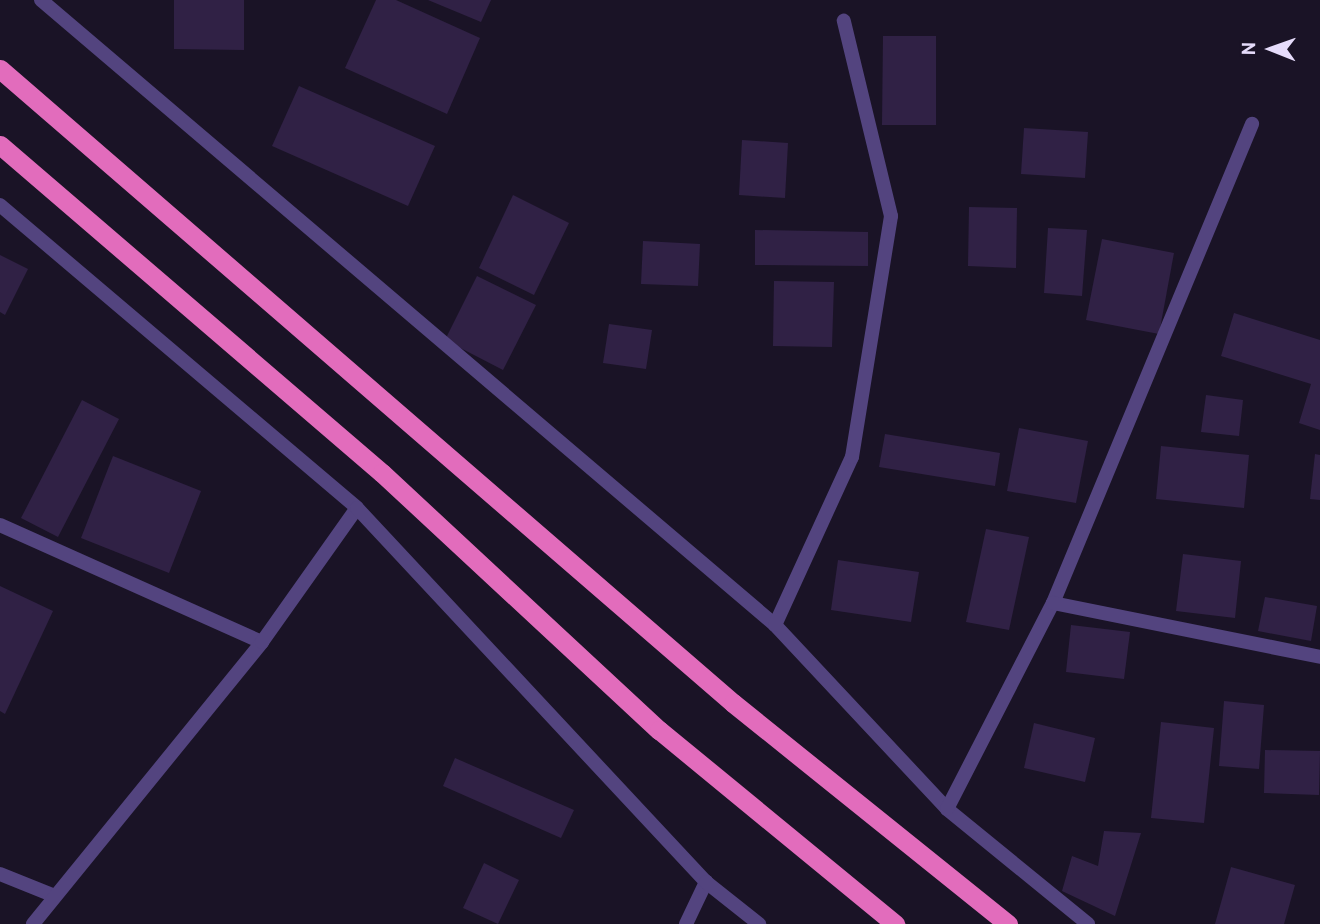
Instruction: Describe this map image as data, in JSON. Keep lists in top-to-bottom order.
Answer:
{
  "north": "left"
}
